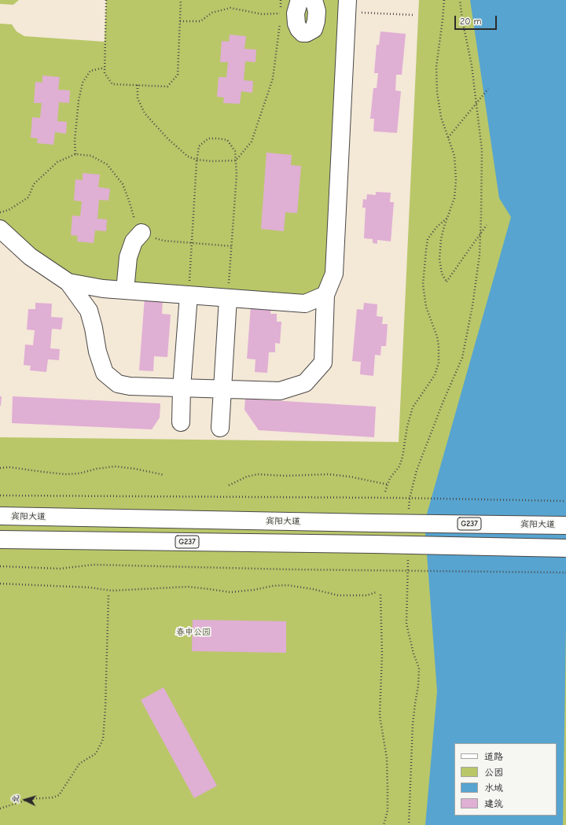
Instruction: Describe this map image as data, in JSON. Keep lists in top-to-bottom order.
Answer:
{
  "streets": {
    "main road": ["宾阳大道", "G237"]
  },
  "parks": ["春申公园"],
  "legend": [
    "道路",
    "公园",
    "水域",
    "建筑"
  ],
  "scale_bar": "20 m",
  "north": "left"
}
